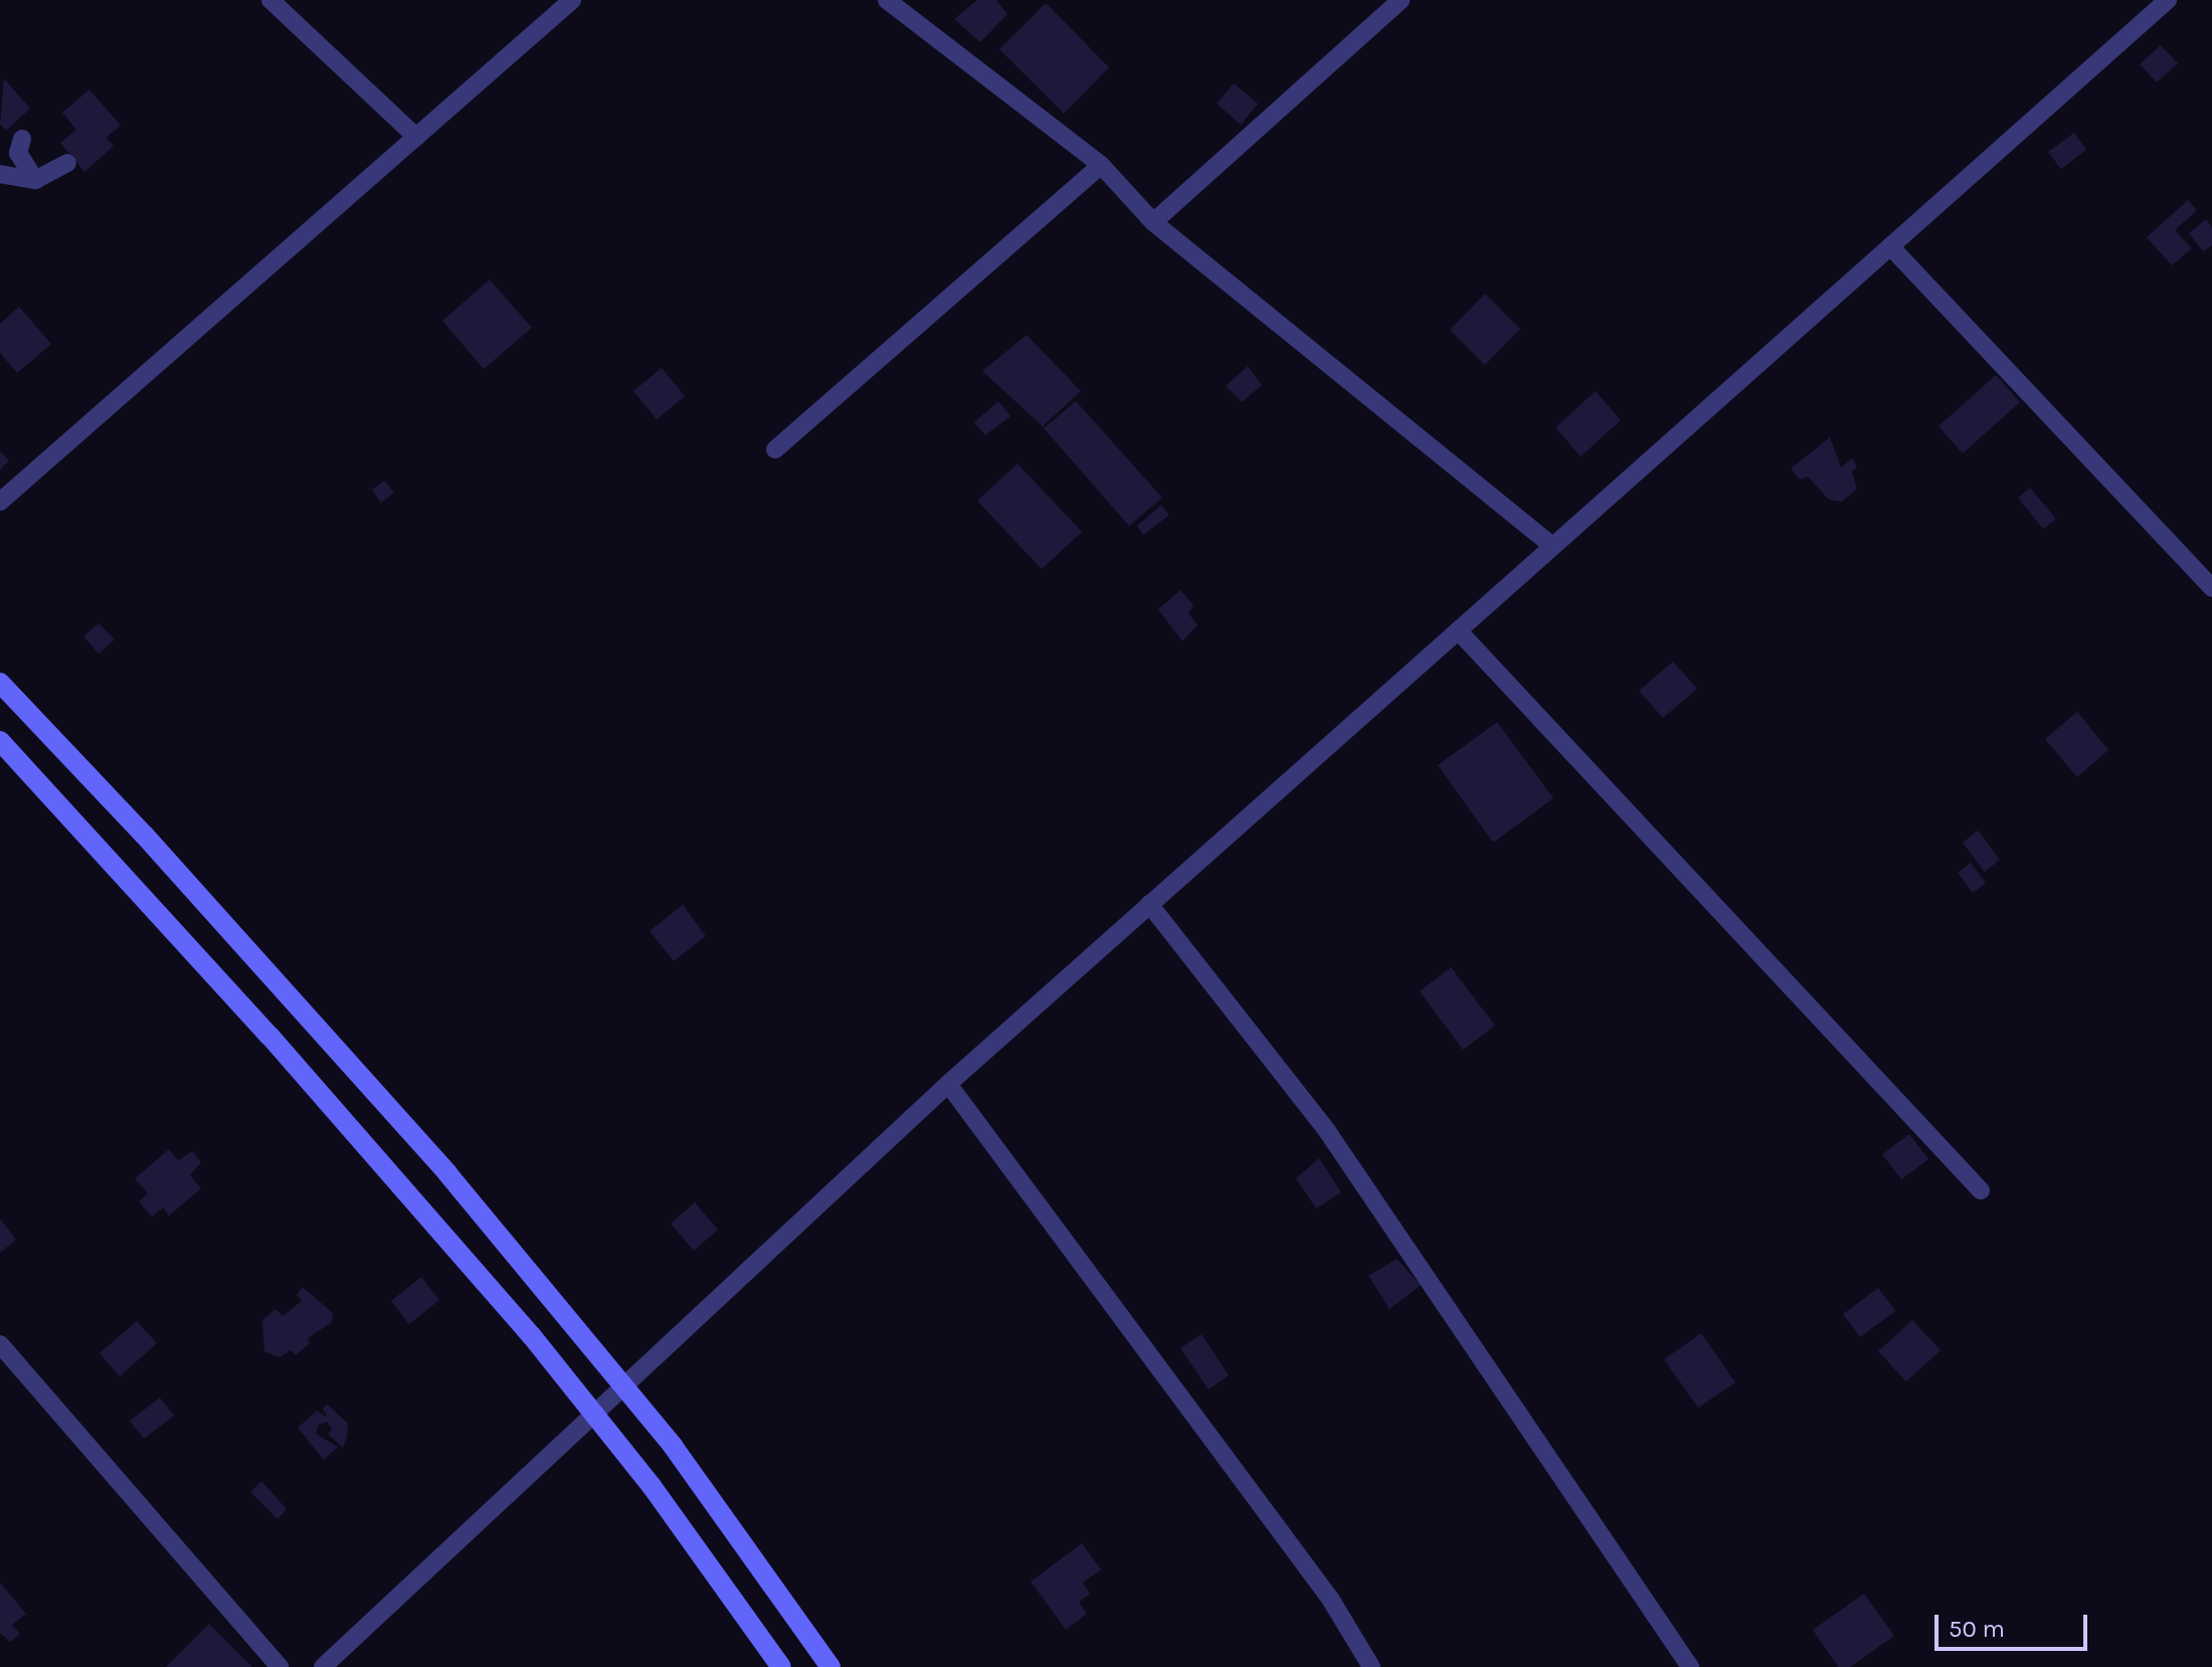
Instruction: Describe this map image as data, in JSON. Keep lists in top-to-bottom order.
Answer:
{
  "scale_bar": "50 m"
}
